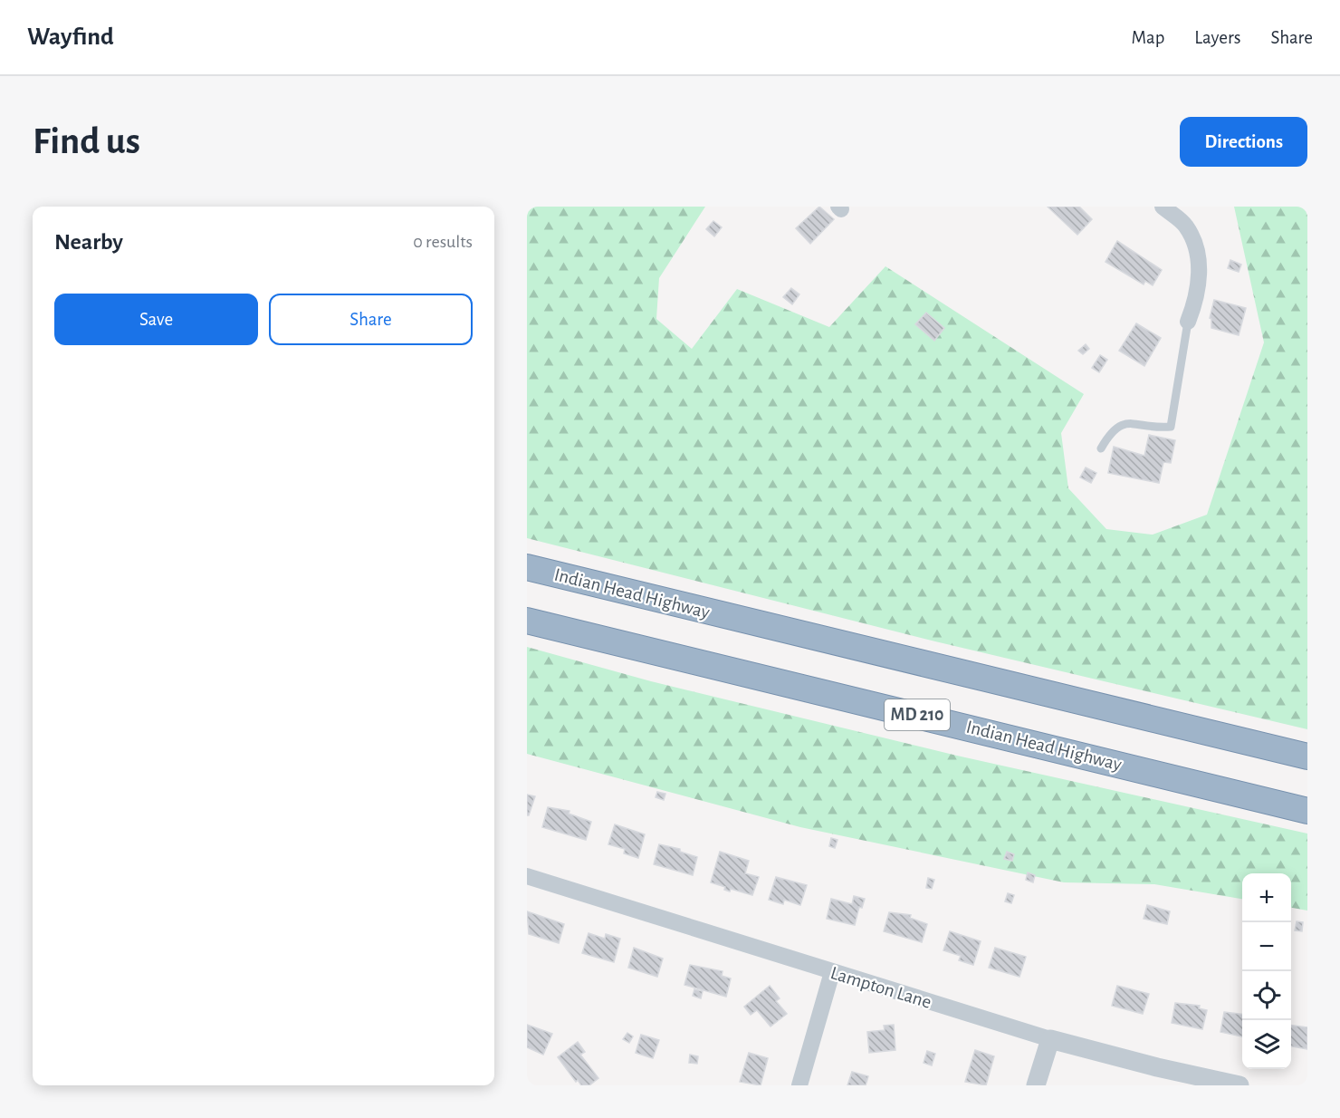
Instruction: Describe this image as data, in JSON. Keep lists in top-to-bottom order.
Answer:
{
  "streets": {
    "highway": ["Indian Head Highway", "MD 210"],
    "street": ["Lampton Lane"]
  },
  "page": {
    "header": "Wayfind",
    "nav": ["Map", "Layers", "Share"],
    "buttons": [
      "Directions",
      ["Save", "Share"]
    ],
    "title": "Find us",
    "heading": ["Nearby", "0 results"],
    "map_buttons": ["+", "−"]
  }
}
